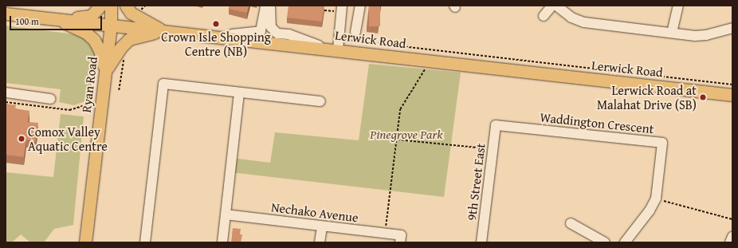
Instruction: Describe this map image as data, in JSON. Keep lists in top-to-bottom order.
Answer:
{
  "streets": {
    "main road": ["Lerwick Road", "Ryan Road"],
    "street": ["Waddington Crescent", "9th Street East", "Nechako Avenue"]
  },
  "crossings": [
    ["Lerwick Road", "Ryan Road"],
    ["Waddington Crescent", "9th Street East"]
  ],
  "parks": ["Pinegrove Park"],
  "places": ["Crown Isle Shopping Centre (NB)", "Lerwick Road at Malahat Drive (SB)", "Comox Valley Aquatic Centre"],
  "scale_bar": "100 m"
}
